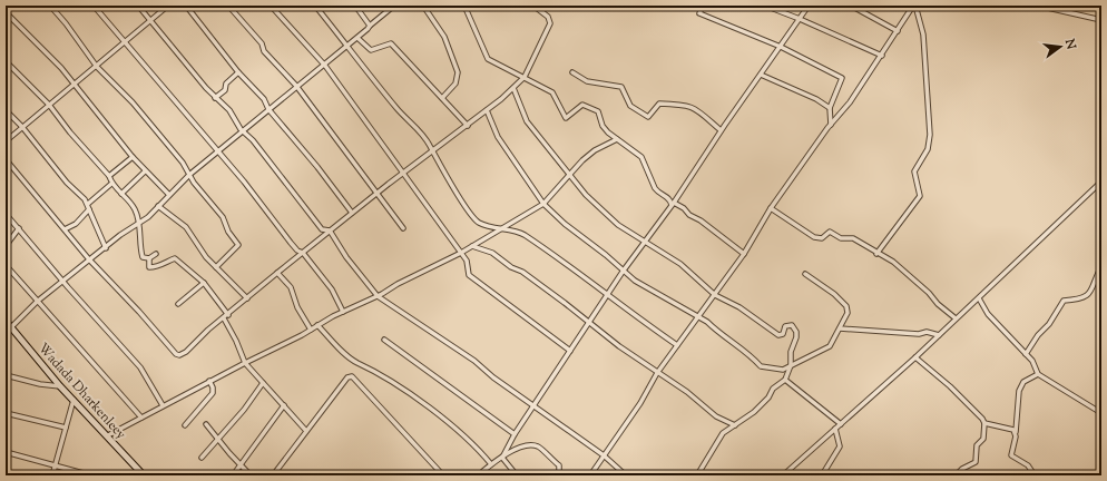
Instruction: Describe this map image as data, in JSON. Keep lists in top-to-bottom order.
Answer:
{
  "streets": {
    "main road": ["Wadada Dharkenleey"]
  },
  "north": "right"
}
